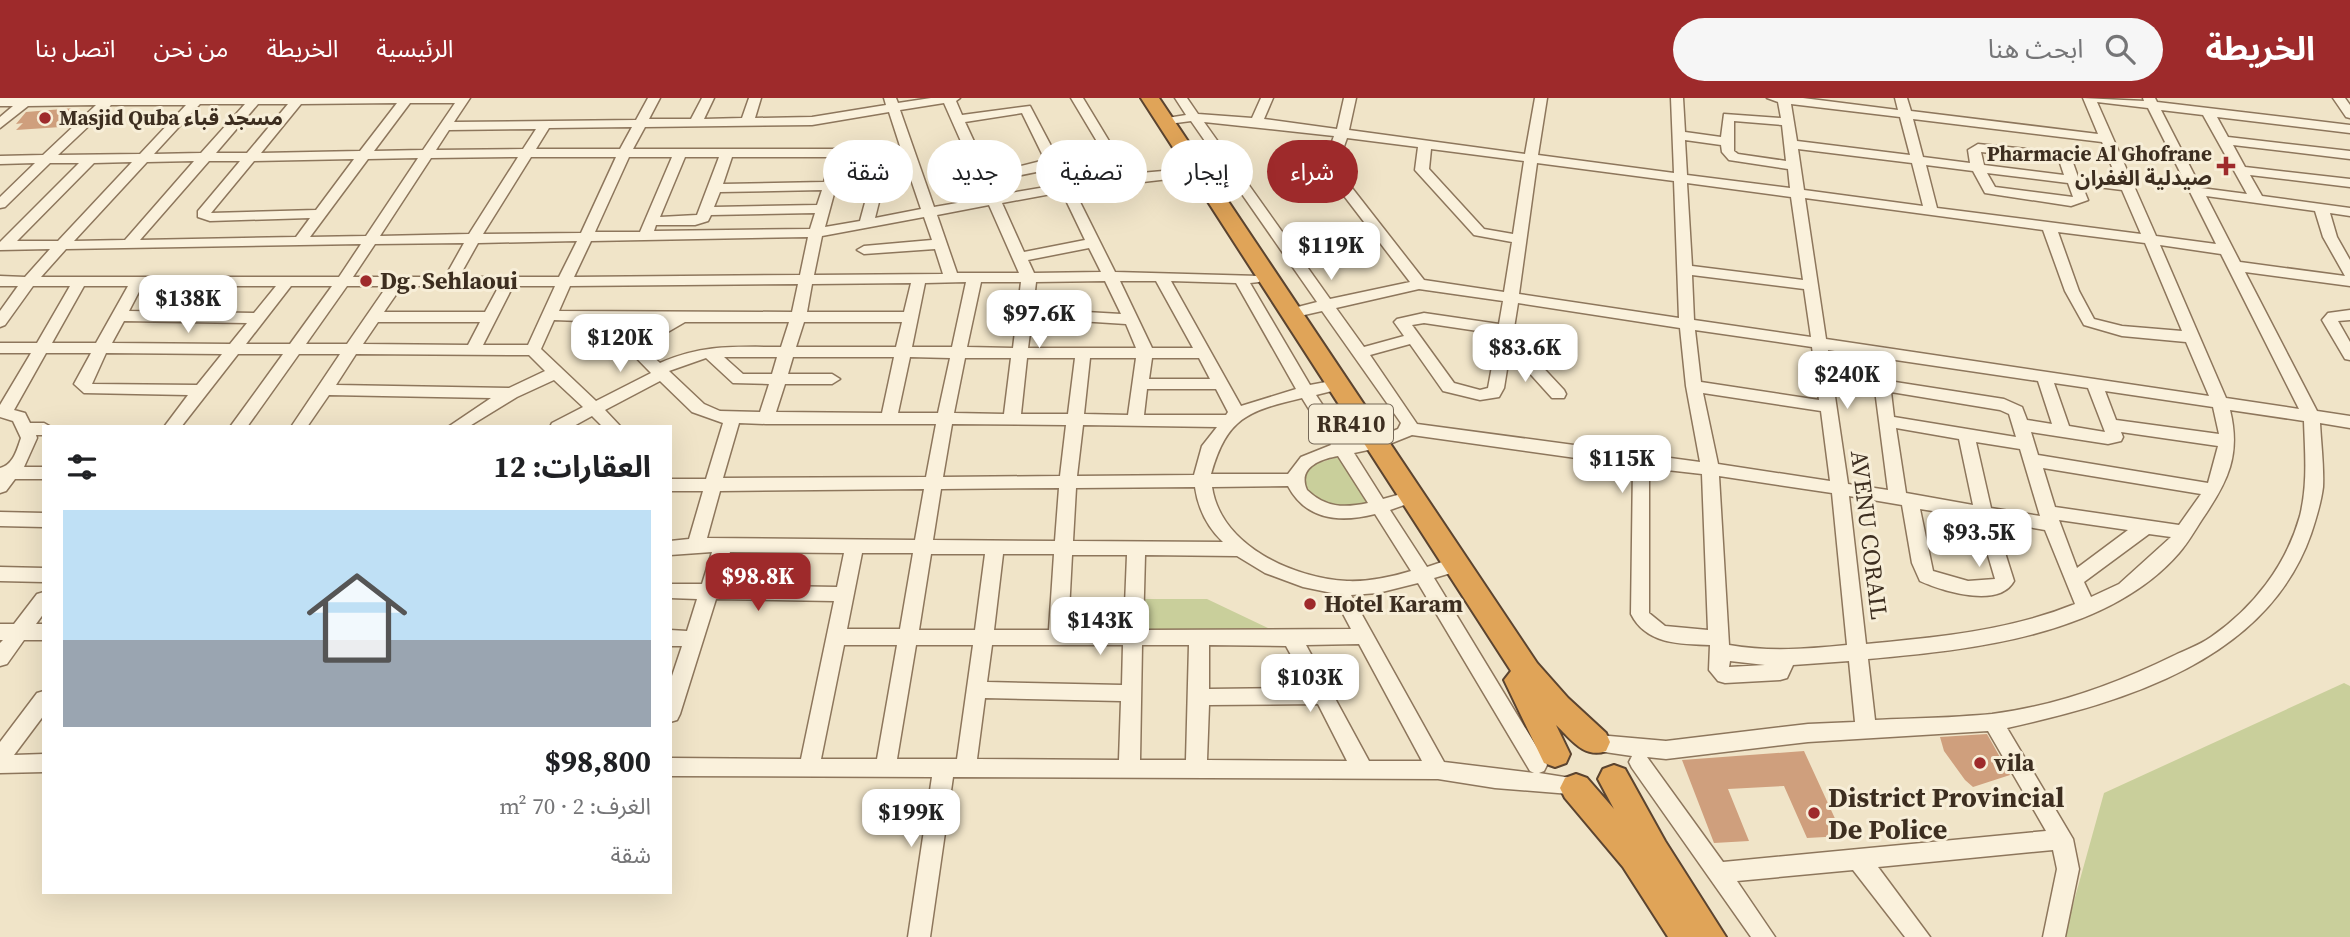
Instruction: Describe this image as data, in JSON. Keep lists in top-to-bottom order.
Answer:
{
  "streets": {
    "highway": ["RR410"],
    "street": ["AVENU CORAIL"]
  },
  "places": {
    "other": [
      "Masjid Quba مسجد قباء",
      "Dg. Sehlaoui",
      "Hotel Karam",
      "vila",
      "District Provincial De Police"
    ],
    "health": ["Pharmacie Al Ghofrane صيدلية الغفران"]
  },
  "page": {
    "header": "الخريطة",
    "search": "ابحث هنا",
    "nav": [
      "الرئيسية",
      "الخريطة",
      "من نحن",
      "اتصل بنا"
    ],
    "chip": [
      "شراء",
      "إيجار",
      "تصفية",
      "جديد",
      "شقة"
    ],
    "price": [
      "$119K",
      "$138K",
      "$97.6K",
      "$120K",
      "$83.6K",
      "$240K",
      "$115K",
      "$93.5K",
      "$98.8K",
      "$143K",
      "$103K",
      "$199K"
    ],
    "heading": "العقارات: 12",
    "list": [
      {
        "name": "$98,800",
        "note": "الغرف: 2 · 70 m² · شقة"
      }
    ]
  }
}
